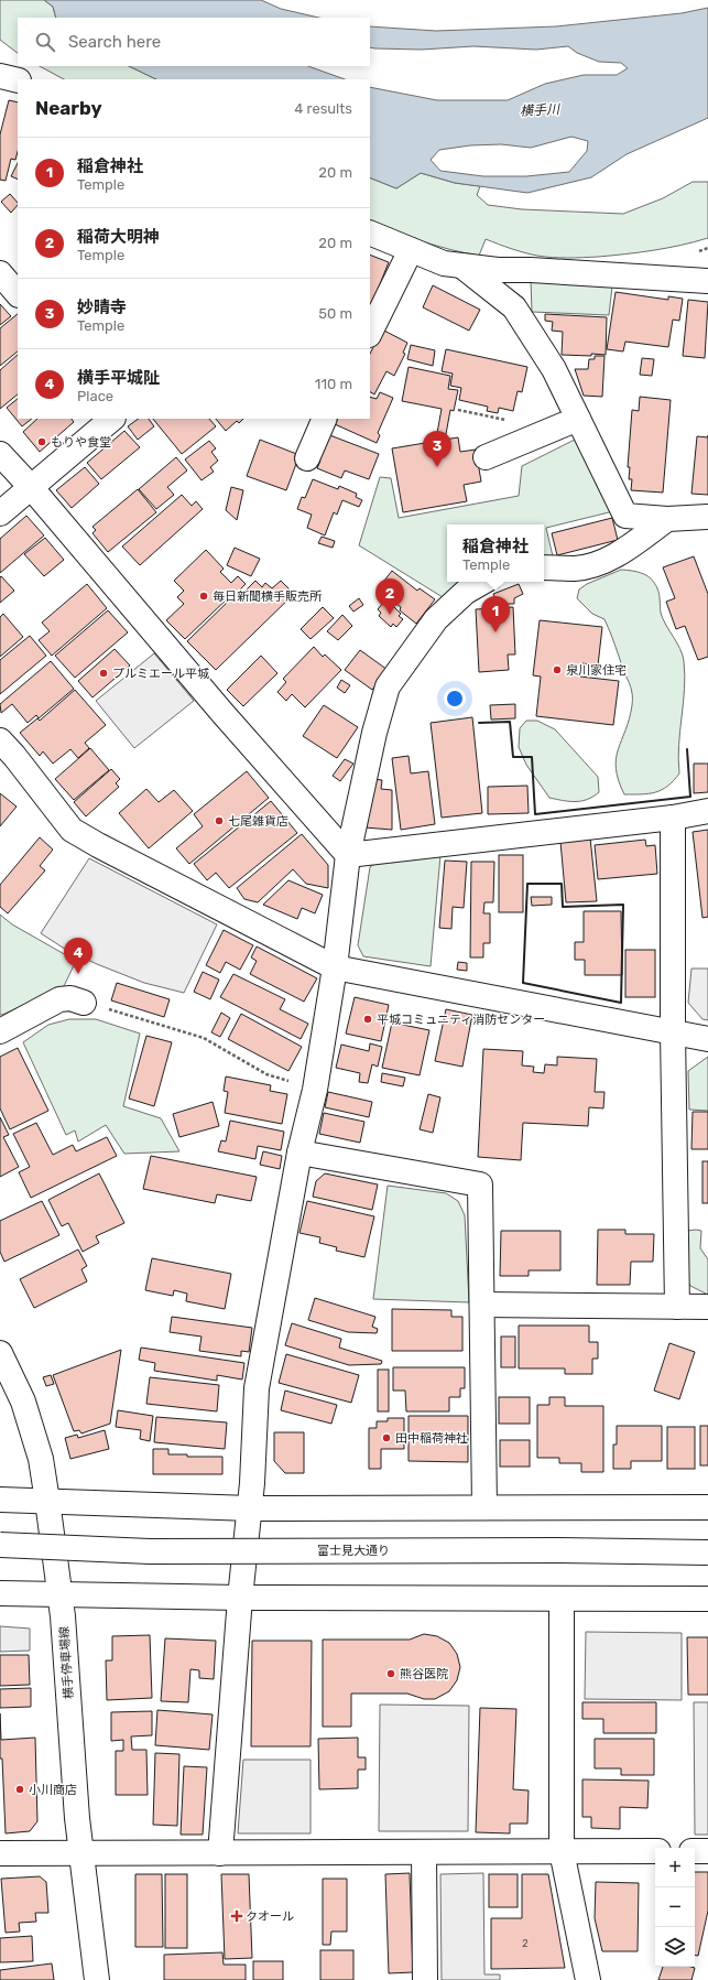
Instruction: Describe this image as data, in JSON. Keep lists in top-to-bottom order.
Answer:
{
  "streets": {
    "street": ["富士見大通り", "横手停車場線"]
  },
  "water": ["横手川"],
  "places": {
    "other": [
      "もりや食堂",
      "毎日新聞横手販売所",
      "泉川家住宅",
      "プルミエール平城",
      "七尾雑貨店",
      "平城コミュニティ消防センター",
      "田中稲荷神社",
      "熊谷医院",
      "小川商店"
    ],
    "health": ["クオール"]
  },
  "house_numbers": ["2"],
  "page": {
    "search": "Search here",
    "heading": ["Nearby", "4 results"],
    "list": [
      {
        "mark": "1",
        "name": "稲倉神社",
        "note": "Temple",
        "value": "20 m"
      },
      {
        "mark": "2",
        "name": "稲荷大明神",
        "note": "Temple",
        "value": "20 m"
      },
      {
        "mark": "3",
        "name": "妙晴寺",
        "note": "Temple",
        "value": "50 m"
      },
      {
        "mark": "4",
        "name": "横手平城阯",
        "note": "Place",
        "value": "110 m"
      }
    ],
    "pins": [
      "3",
      "2",
      "1",
      "4"
    ],
    "popup": ["稲倉神社", "Temple"],
    "map_buttons": ["+", "−"]
  }
}
